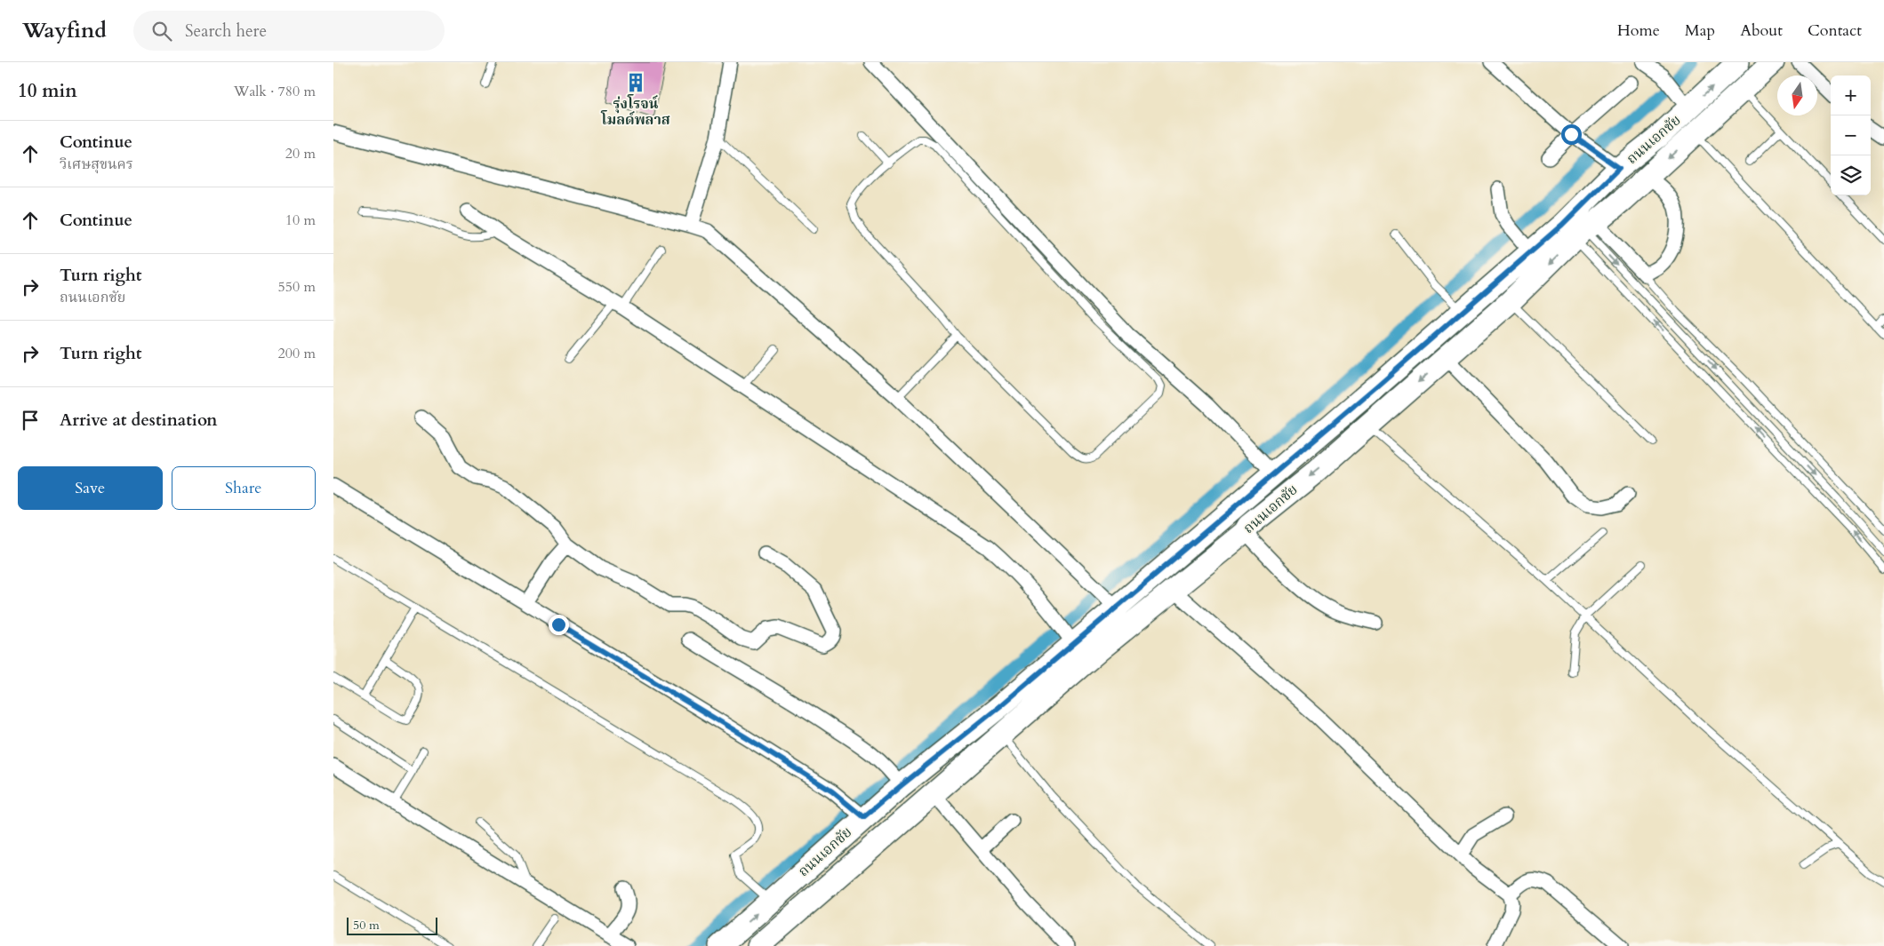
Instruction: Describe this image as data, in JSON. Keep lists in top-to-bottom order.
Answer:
{
  "streets": {
    "main road": ["ถนนเอกชัย"]
  },
  "places": {
    "building": ["รุ่งโรจน์ โมลด์พลาส"]
  },
  "scale_bar": "50 m",
  "north": "bottom",
  "page": {
    "header": "Wayfind",
    "search": "Search here",
    "nav": [
      "Home",
      "Map",
      "About",
      "Contact"
    ],
    "heading": ["10 min", "Walk · 780 m"],
    "map_buttons": ["+", "−"],
    "list": [
      ["Continue", "วิเศษสุขนคร", "20 m"],
      ["Continue", "10 m"],
      ["Turn right", "ถนนเอกชัย", "550 m"],
      ["Turn right", "200 m"],
      "Arrive at destination"
    ],
    "buttons": ["Save", "Share"],
    "scale": "50 m"
  }
}
